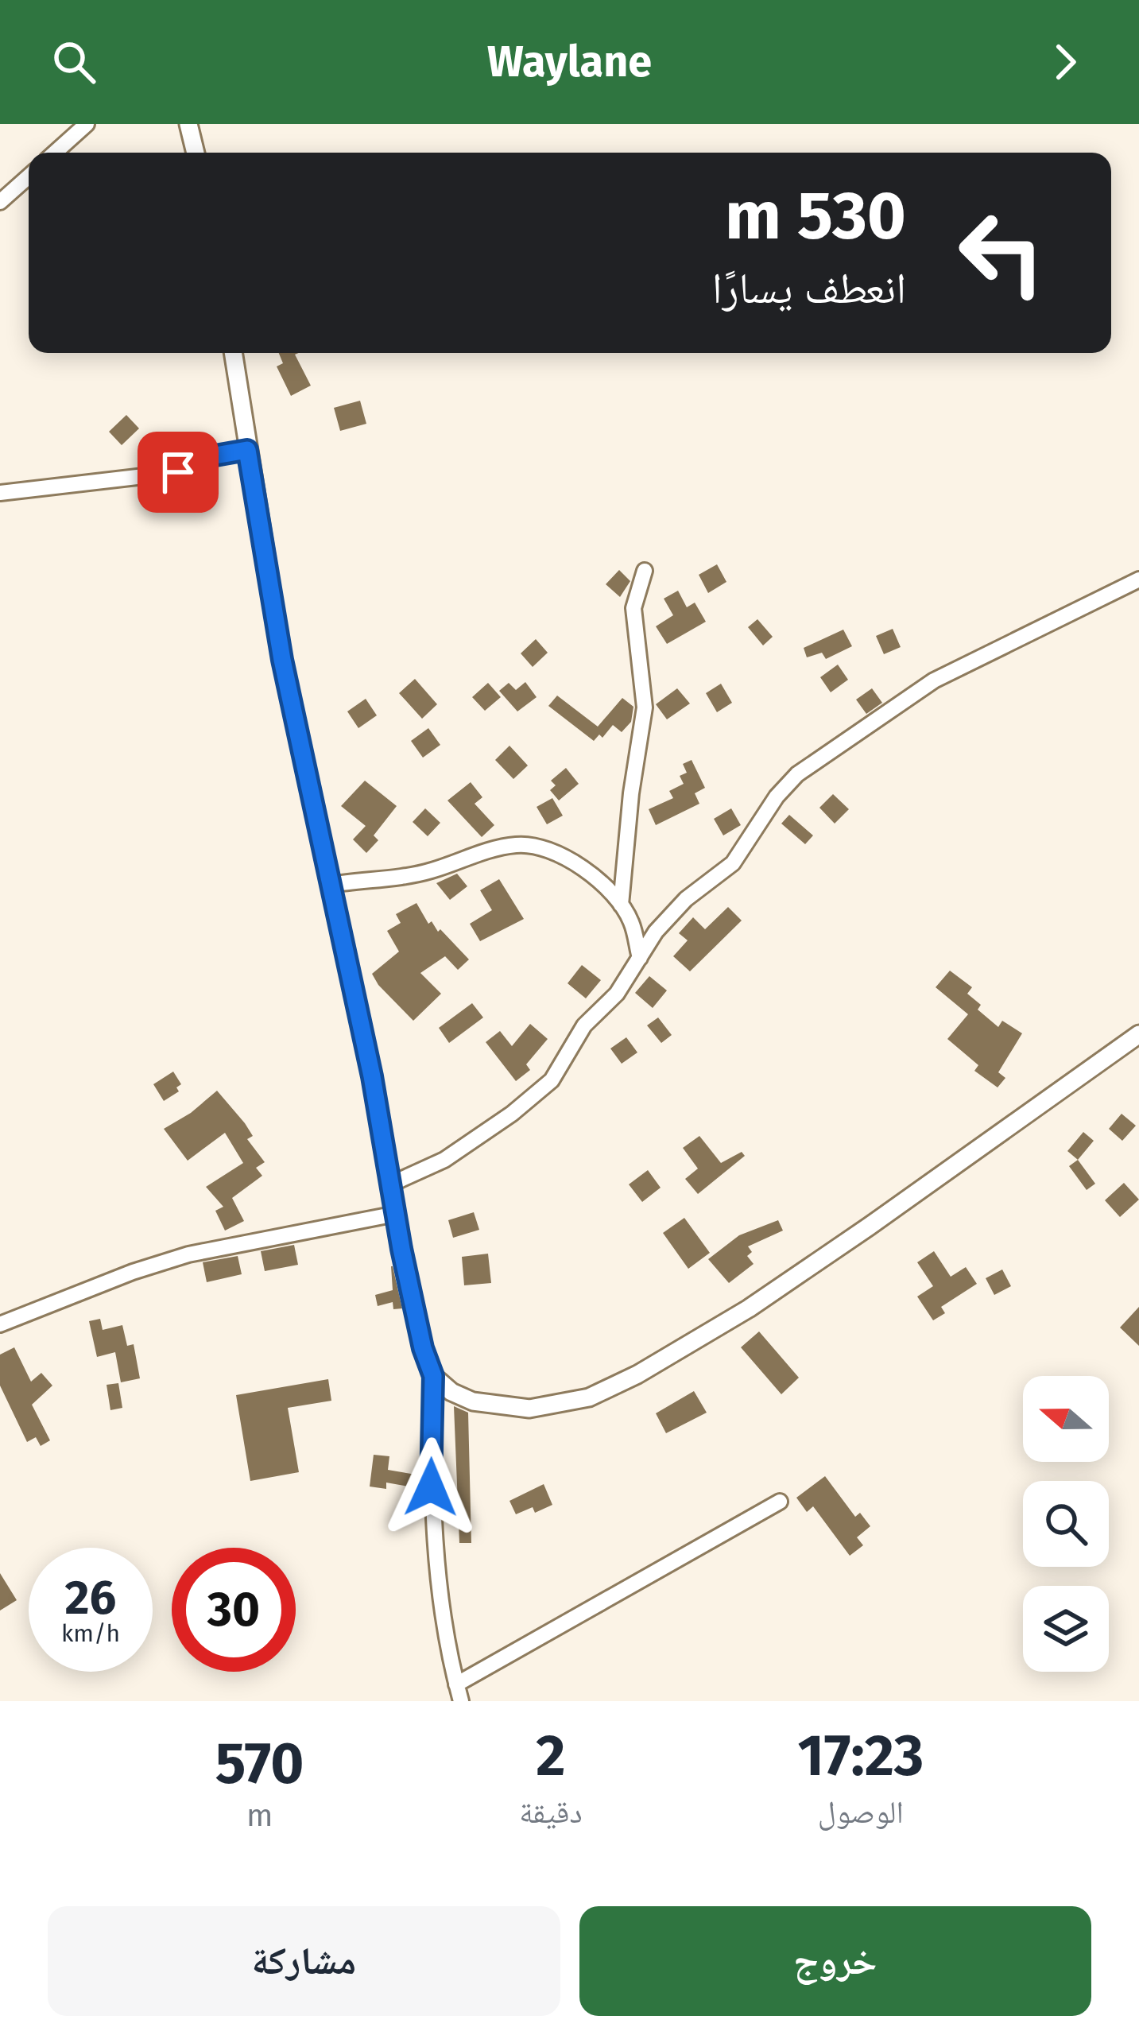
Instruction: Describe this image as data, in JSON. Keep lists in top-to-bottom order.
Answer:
{
  "north": "left",
  "page": {
    "header": "Waylane",
    "turn": ["530 m", "انعطف يسارًا"],
    "speed": "26 km/h",
    "limit": "30",
    "eta": [
      "17:23",
      "الوصول",
      "2",
      "دقيقة",
      "570",
      "m"
    ],
    "buttons": ["خروج", "مشاركة"]
  }
}
